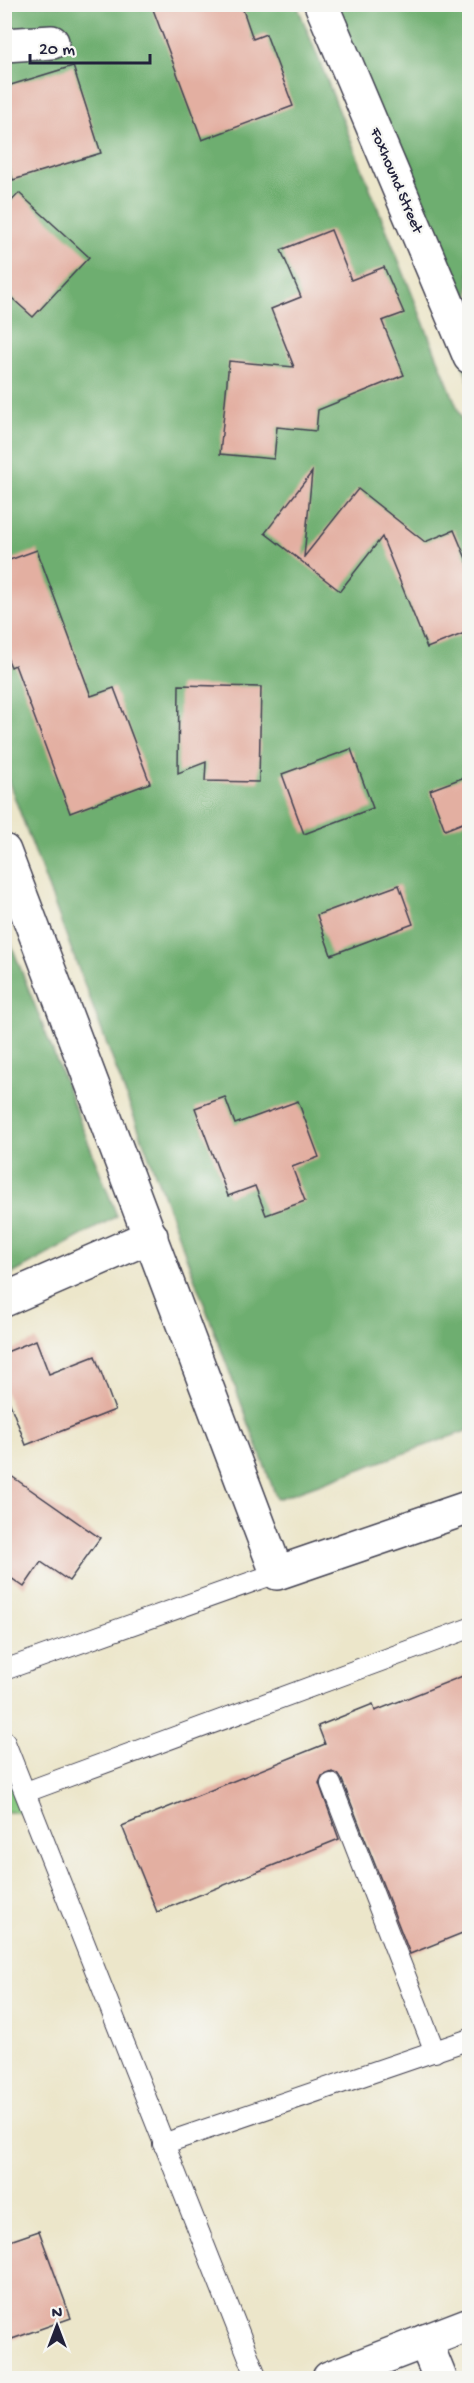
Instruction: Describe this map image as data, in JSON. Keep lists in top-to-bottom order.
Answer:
{
  "streets": {
    "street": ["Foxhound Street"]
  },
  "scale_bar": "20 m",
  "north": "top"
}
